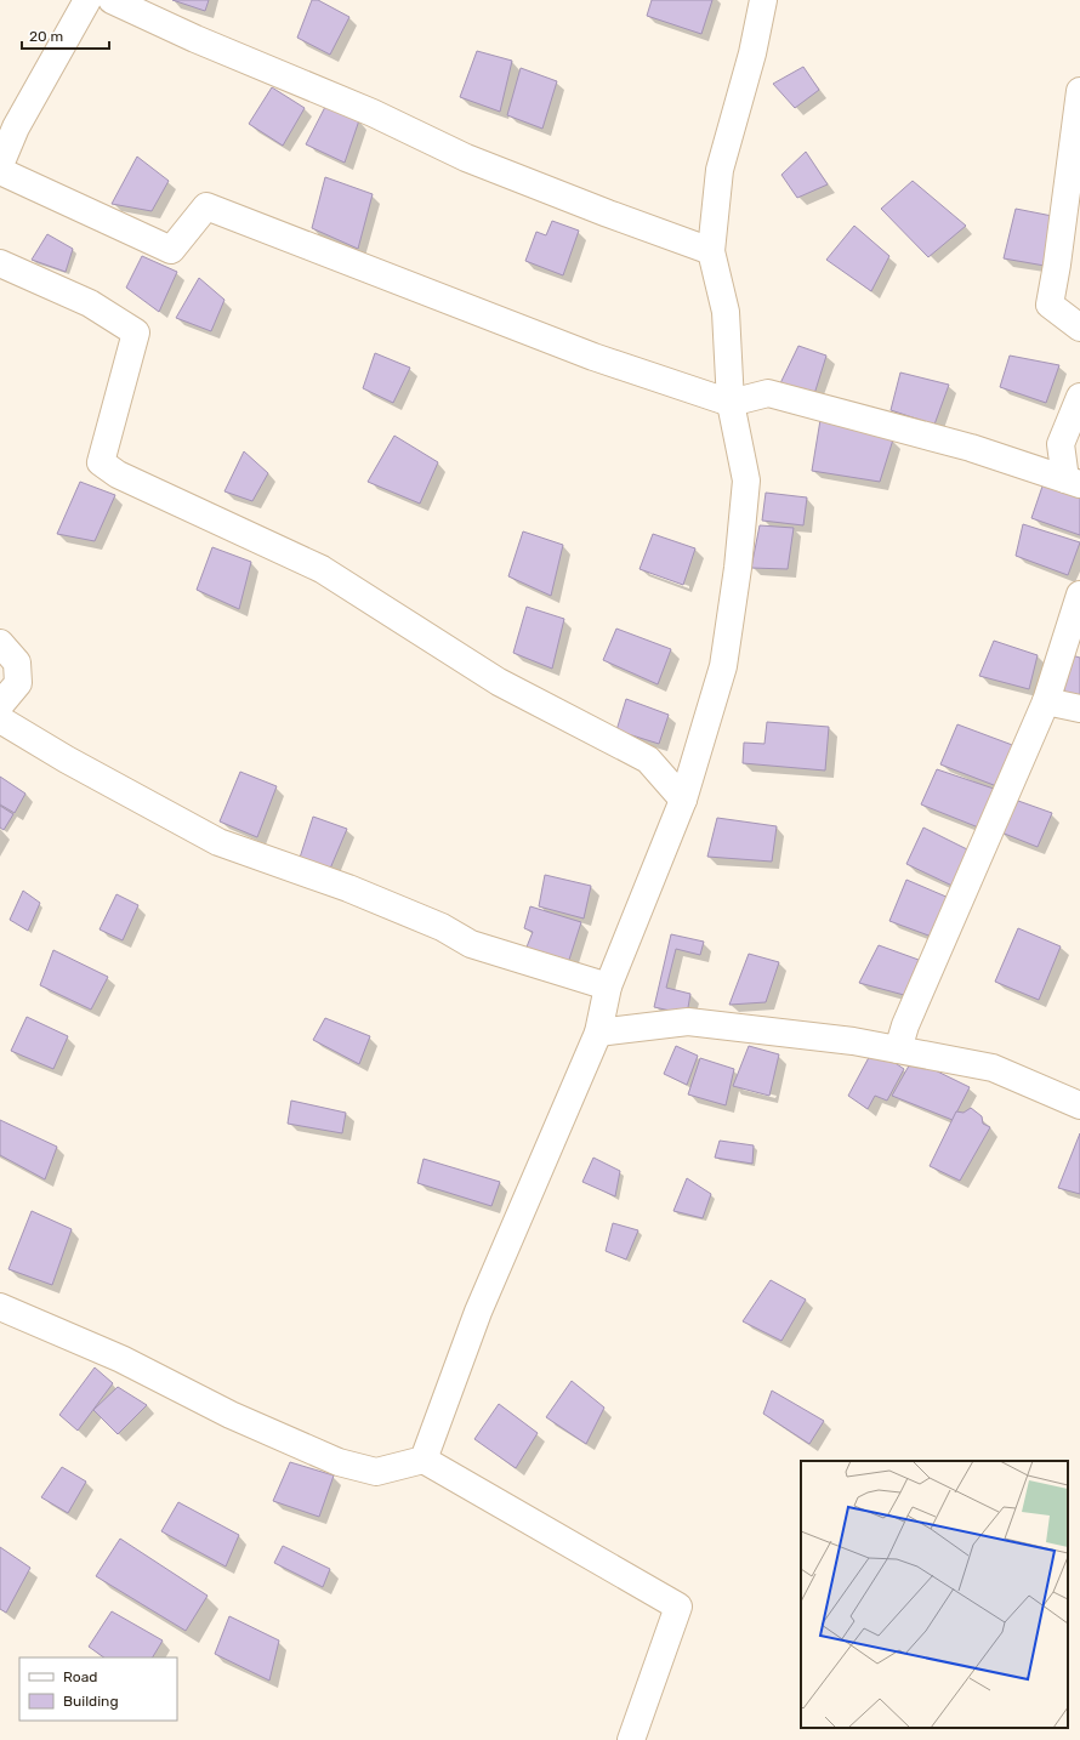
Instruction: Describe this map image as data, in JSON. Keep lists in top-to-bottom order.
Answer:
{
  "legend": ["Road", "Building"],
  "scale_bar": "20 m"
}
